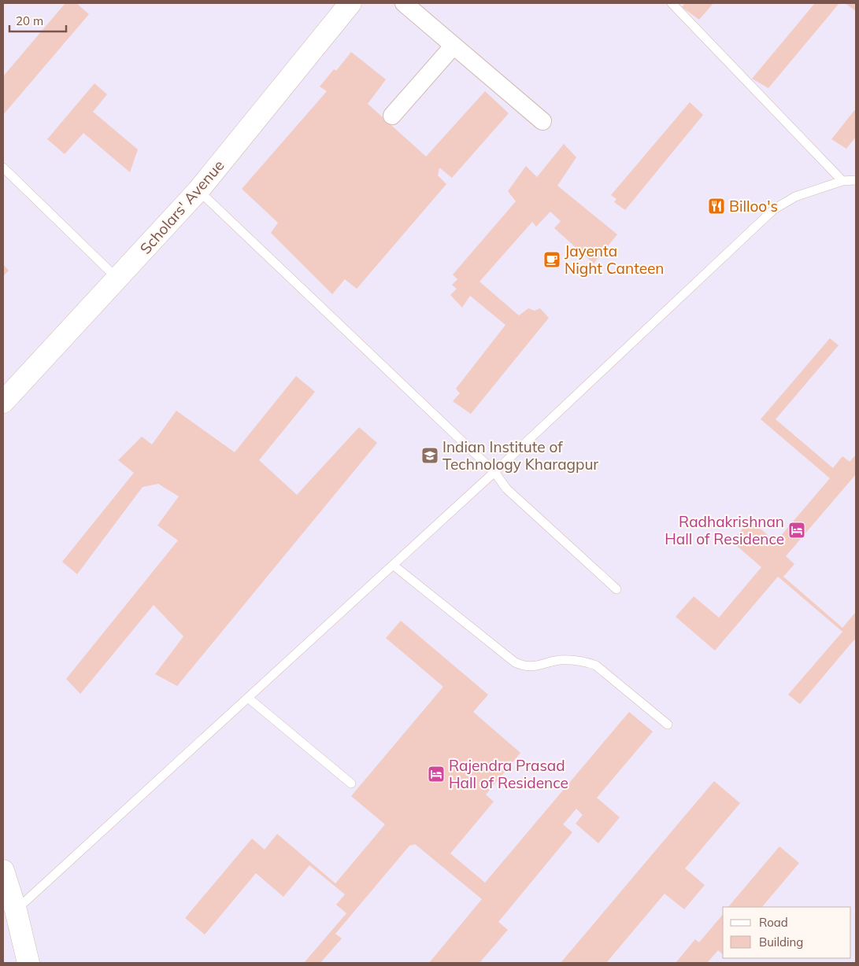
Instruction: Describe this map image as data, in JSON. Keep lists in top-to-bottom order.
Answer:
{
  "streets": {
    "street": ["Scholars' Avenue"]
  },
  "places": {
    "restaurant": ["Billoo's"],
    "cafe": ["Jayenta Night Canteen"],
    "school or university": ["Indian Institute of Technology Kharagpur"],
    "hotel": ["Radhakrishnan Hall of Residence", "Rajendra Prasad Hall of Residence"]
  },
  "legend": ["Road", "Building"],
  "scale_bar": "20 m"
}
